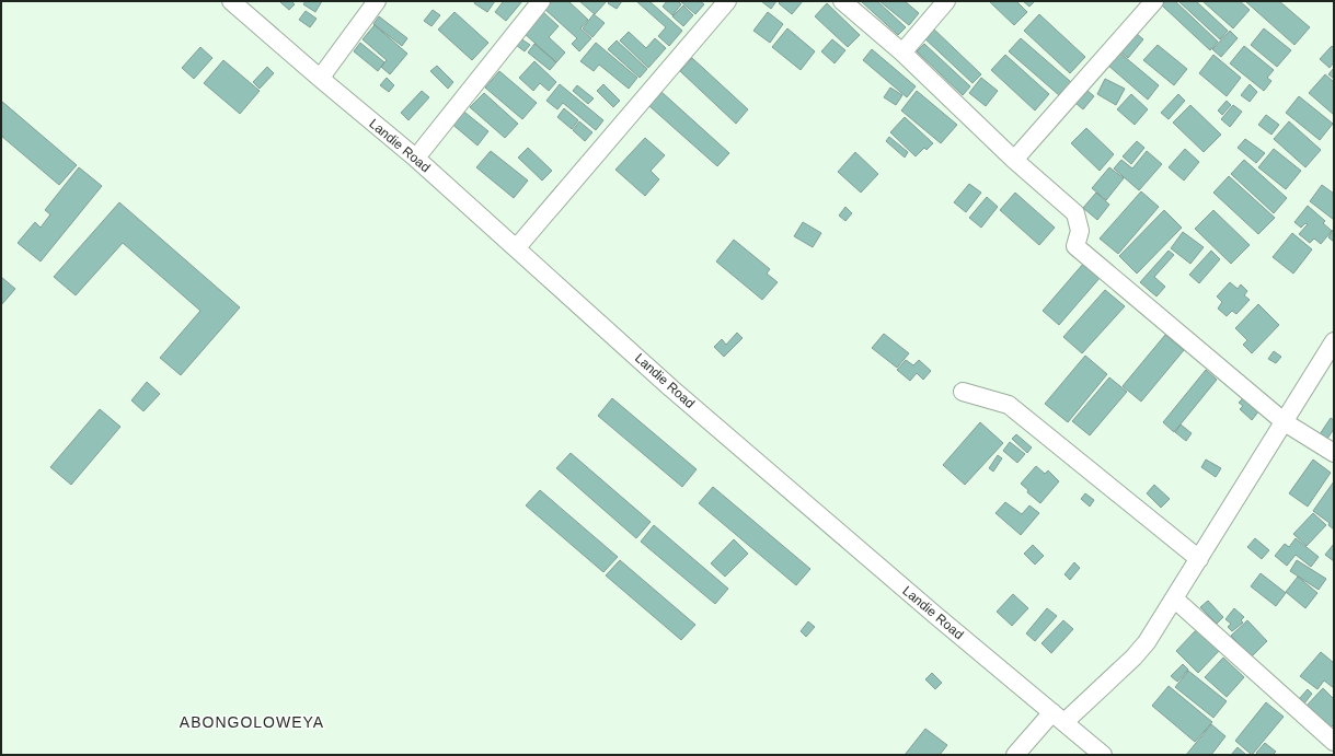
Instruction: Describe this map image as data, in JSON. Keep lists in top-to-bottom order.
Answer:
{
  "streets": {
    "street": ["Landie Road"]
  },
  "districts": ["ABONGOLOWEYA"]
}
